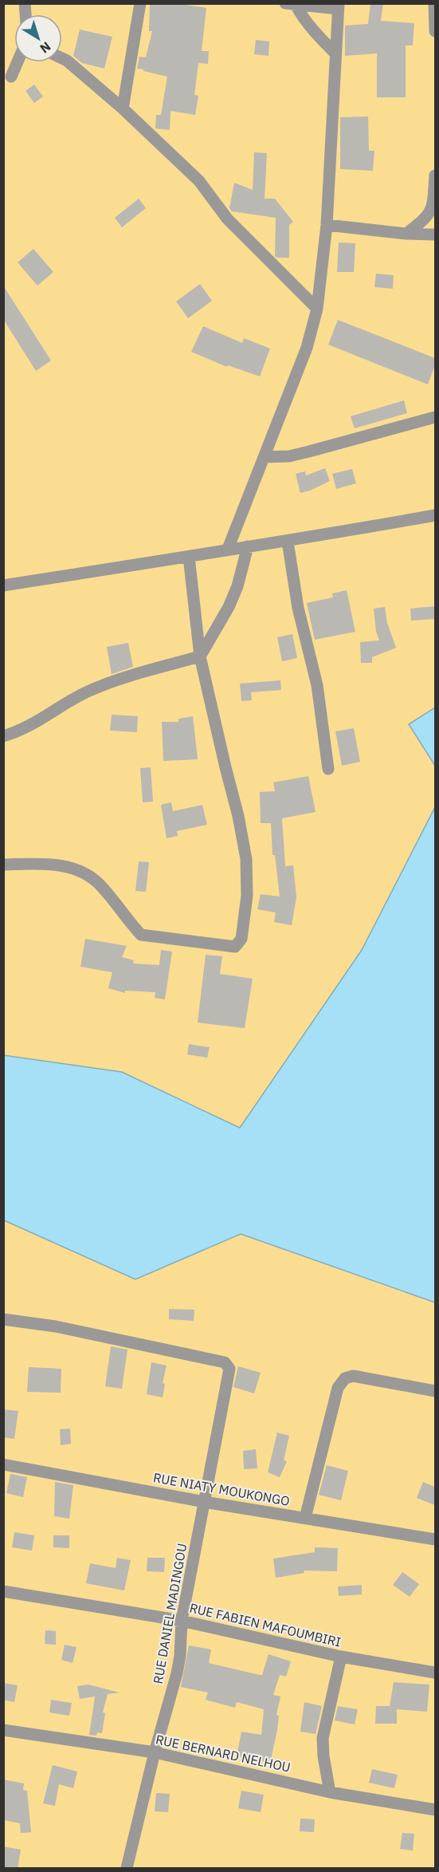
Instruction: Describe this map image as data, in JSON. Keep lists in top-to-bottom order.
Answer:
{
  "streets": {
    "street": [
      "RUE NIATY MOUKONGO",
      "RUE DANIEL MADINGOU",
      "RUE FABIEN MAFOUMBIRI",
      "RUE BERNARD NELHOU"
    ]
  },
  "crossings": [
    ["RUE NIATY MOUKONGO", "RUE DANIEL MADINGOU"],
    ["RUE DANIEL MADINGOU", "RUE FABIEN MAFOUMBIRI"],
    ["RUE DANIEL MADINGOU", "RUE BERNARD NELHOU"]
  ],
  "north": "bottom right"
}
